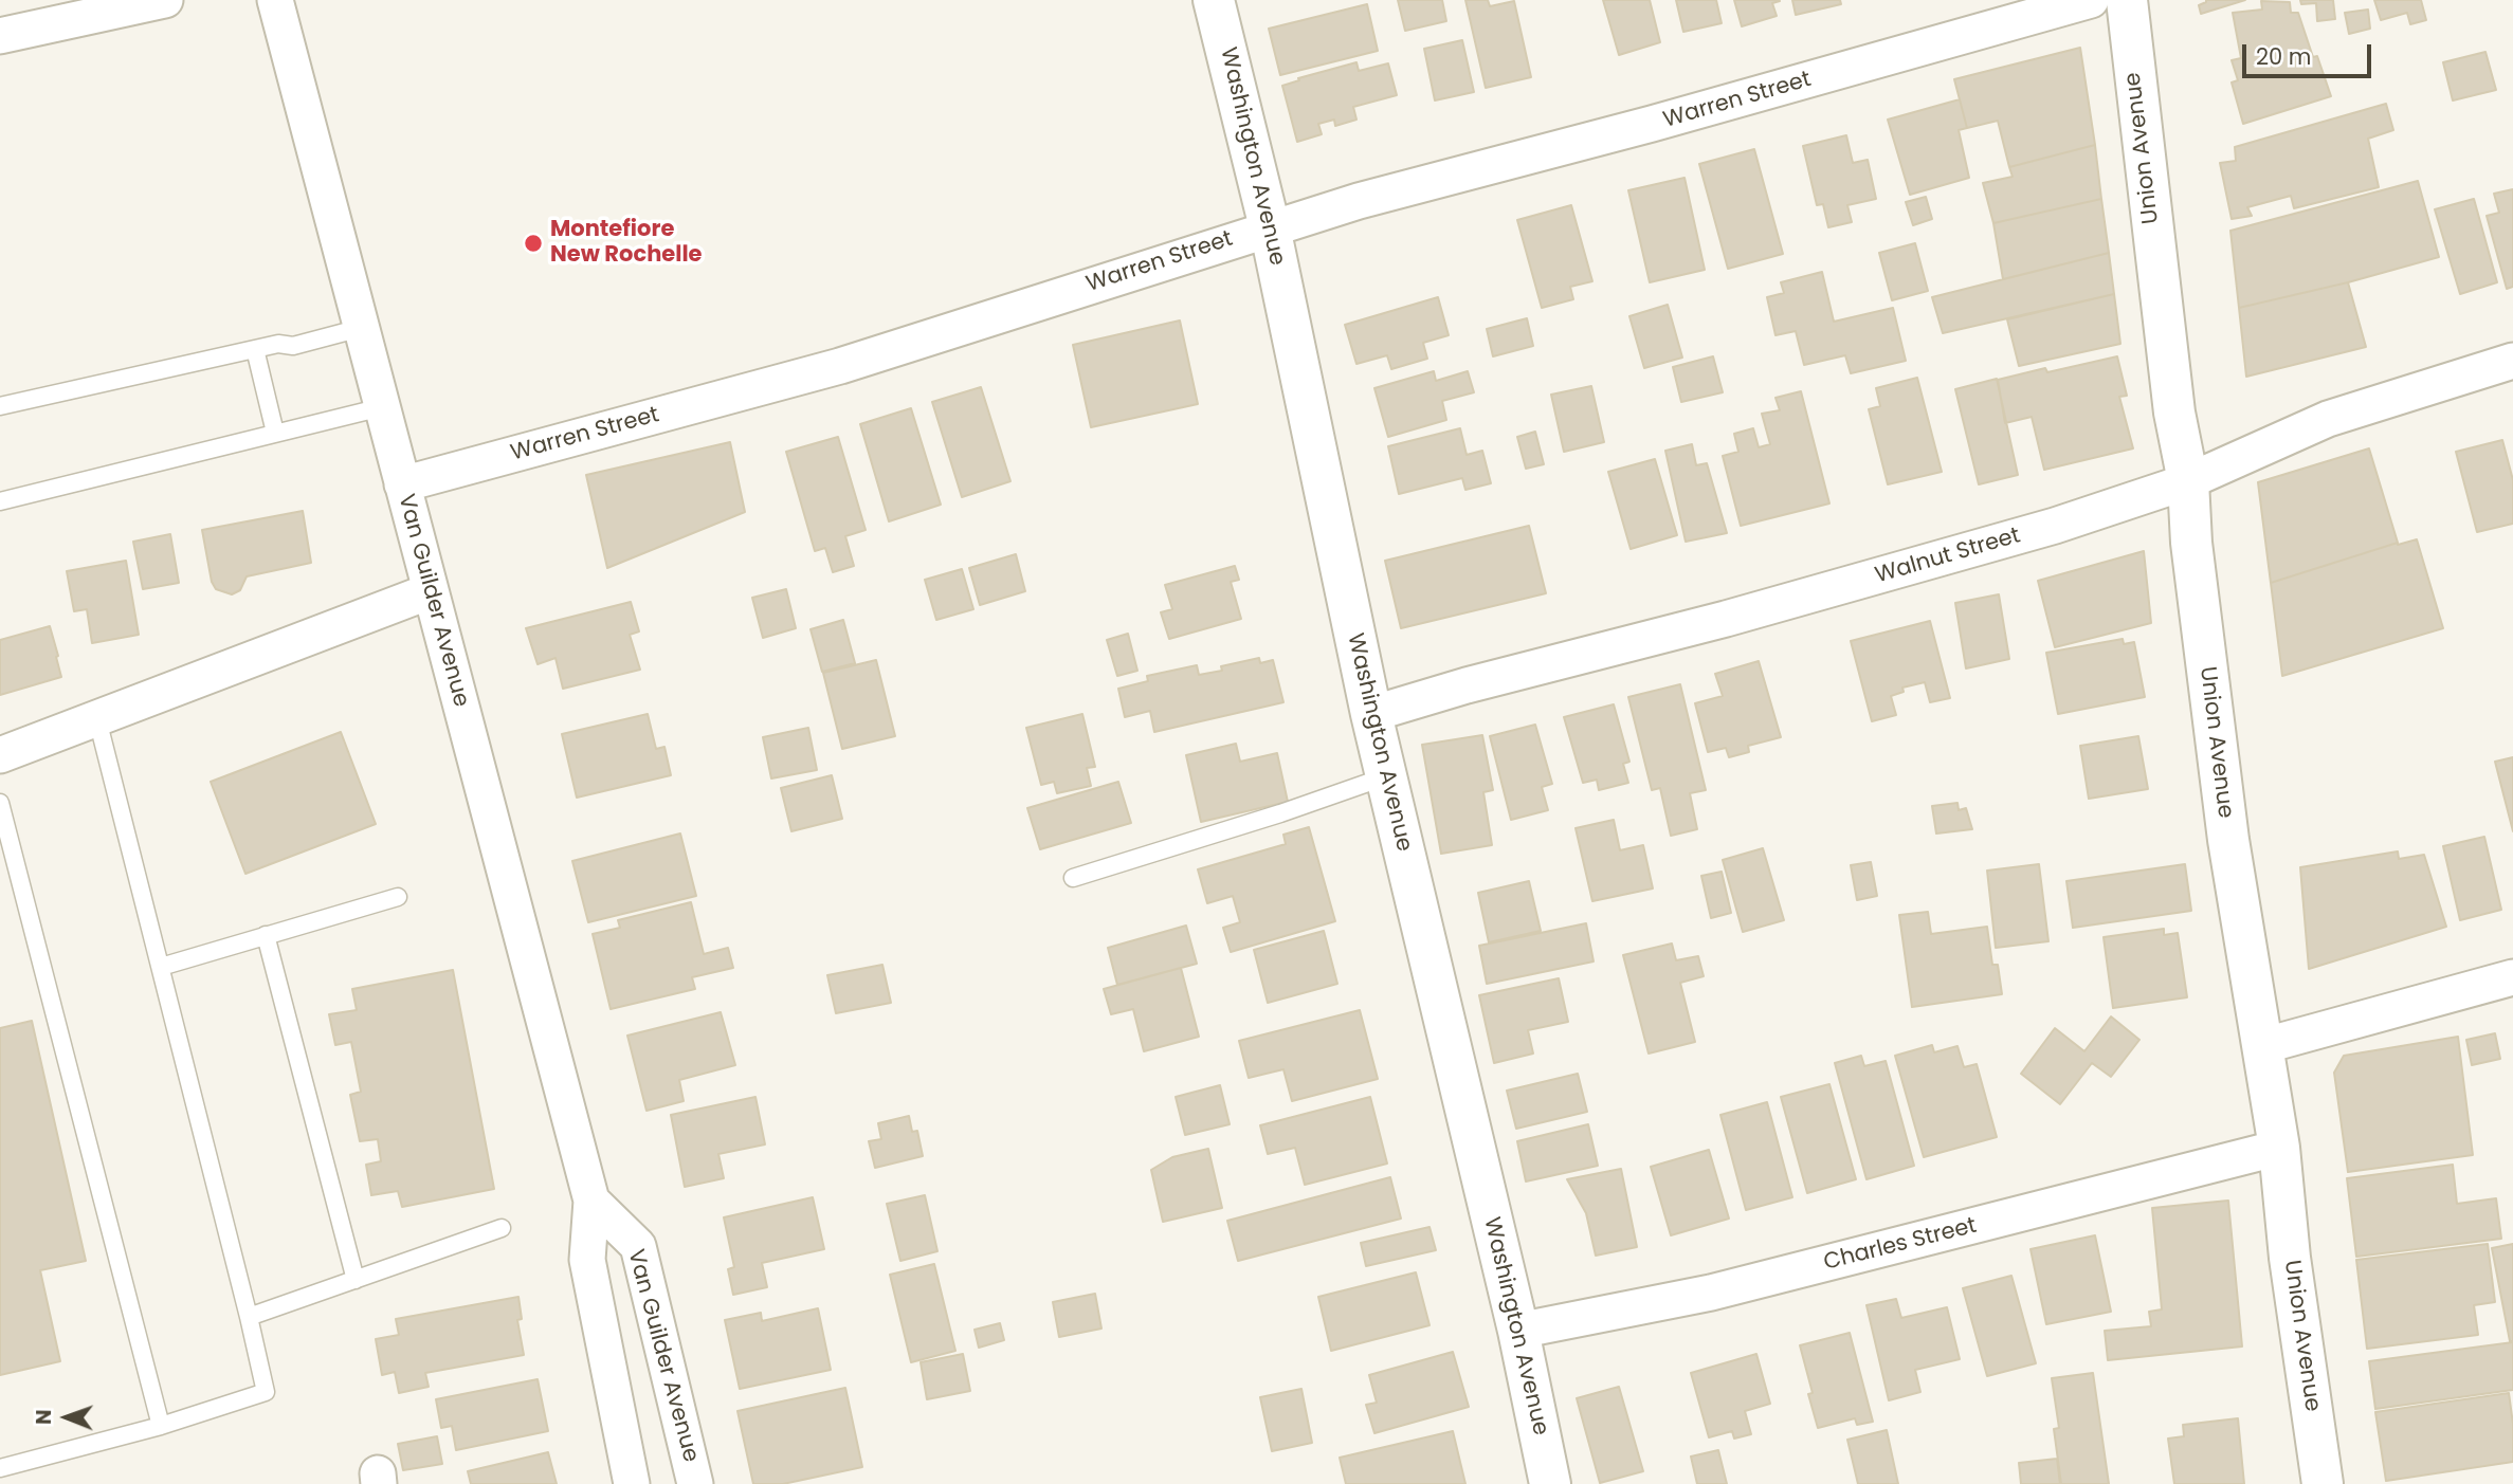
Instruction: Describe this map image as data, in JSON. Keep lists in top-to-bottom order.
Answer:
{
  "streets": {
    "street": [
      "Warren Street",
      "Union Avenue",
      "Washington Avenue",
      "Walnut Street",
      "Van Guilder Avenue",
      "Charles Street"
    ]
  },
  "crossings": [
    ["Warren Street", "Washington Avenue"],
    ["Warren Street", "Van Guilder Avenue"],
    ["Union Avenue", "Walnut Street"],
    ["Union Avenue", "Charles Street"],
    ["Washington Avenue", "Walnut Street"],
    ["Washington Avenue", "Charles Street"]
  ],
  "places": ["Montefiore New Rochelle"],
  "scale_bar": "20 m",
  "north": "left"
}
